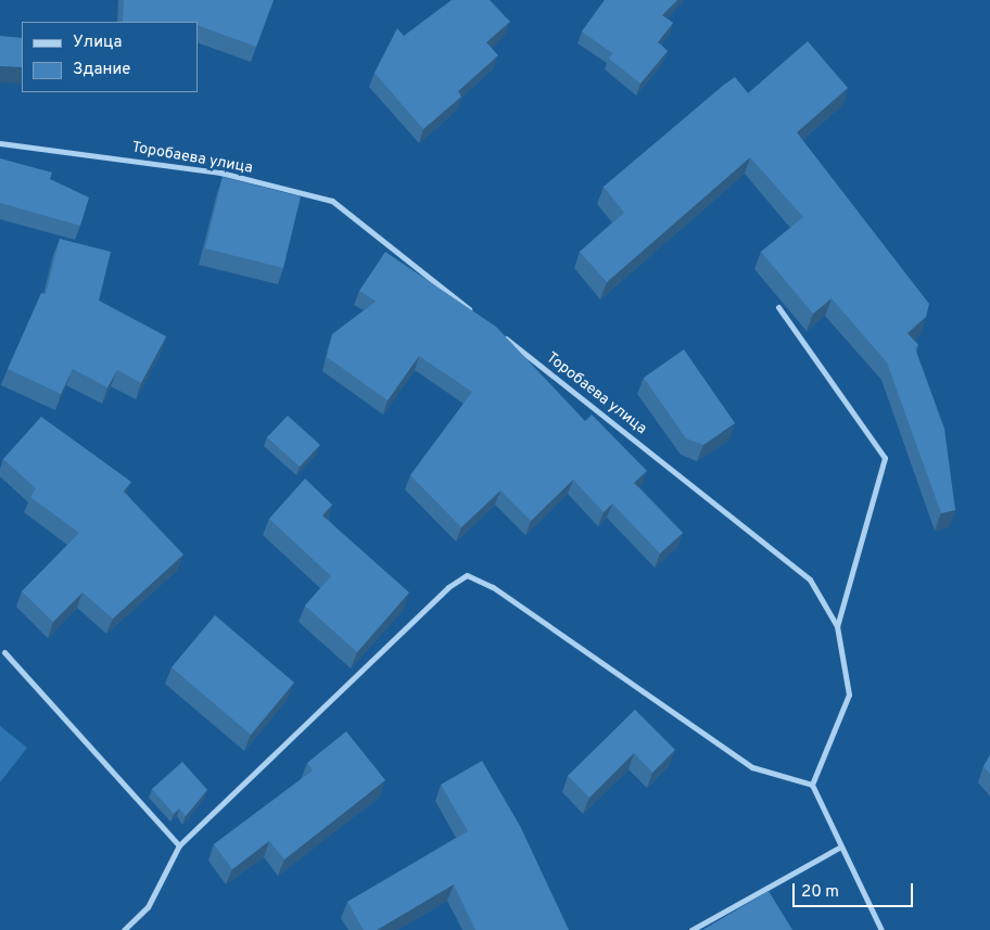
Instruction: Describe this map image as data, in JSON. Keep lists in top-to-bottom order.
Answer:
{
  "streets": {
    "street": ["Торобаева улица"]
  },
  "legend": ["Улица", "Здание"],
  "scale_bar": "20 m"
}
